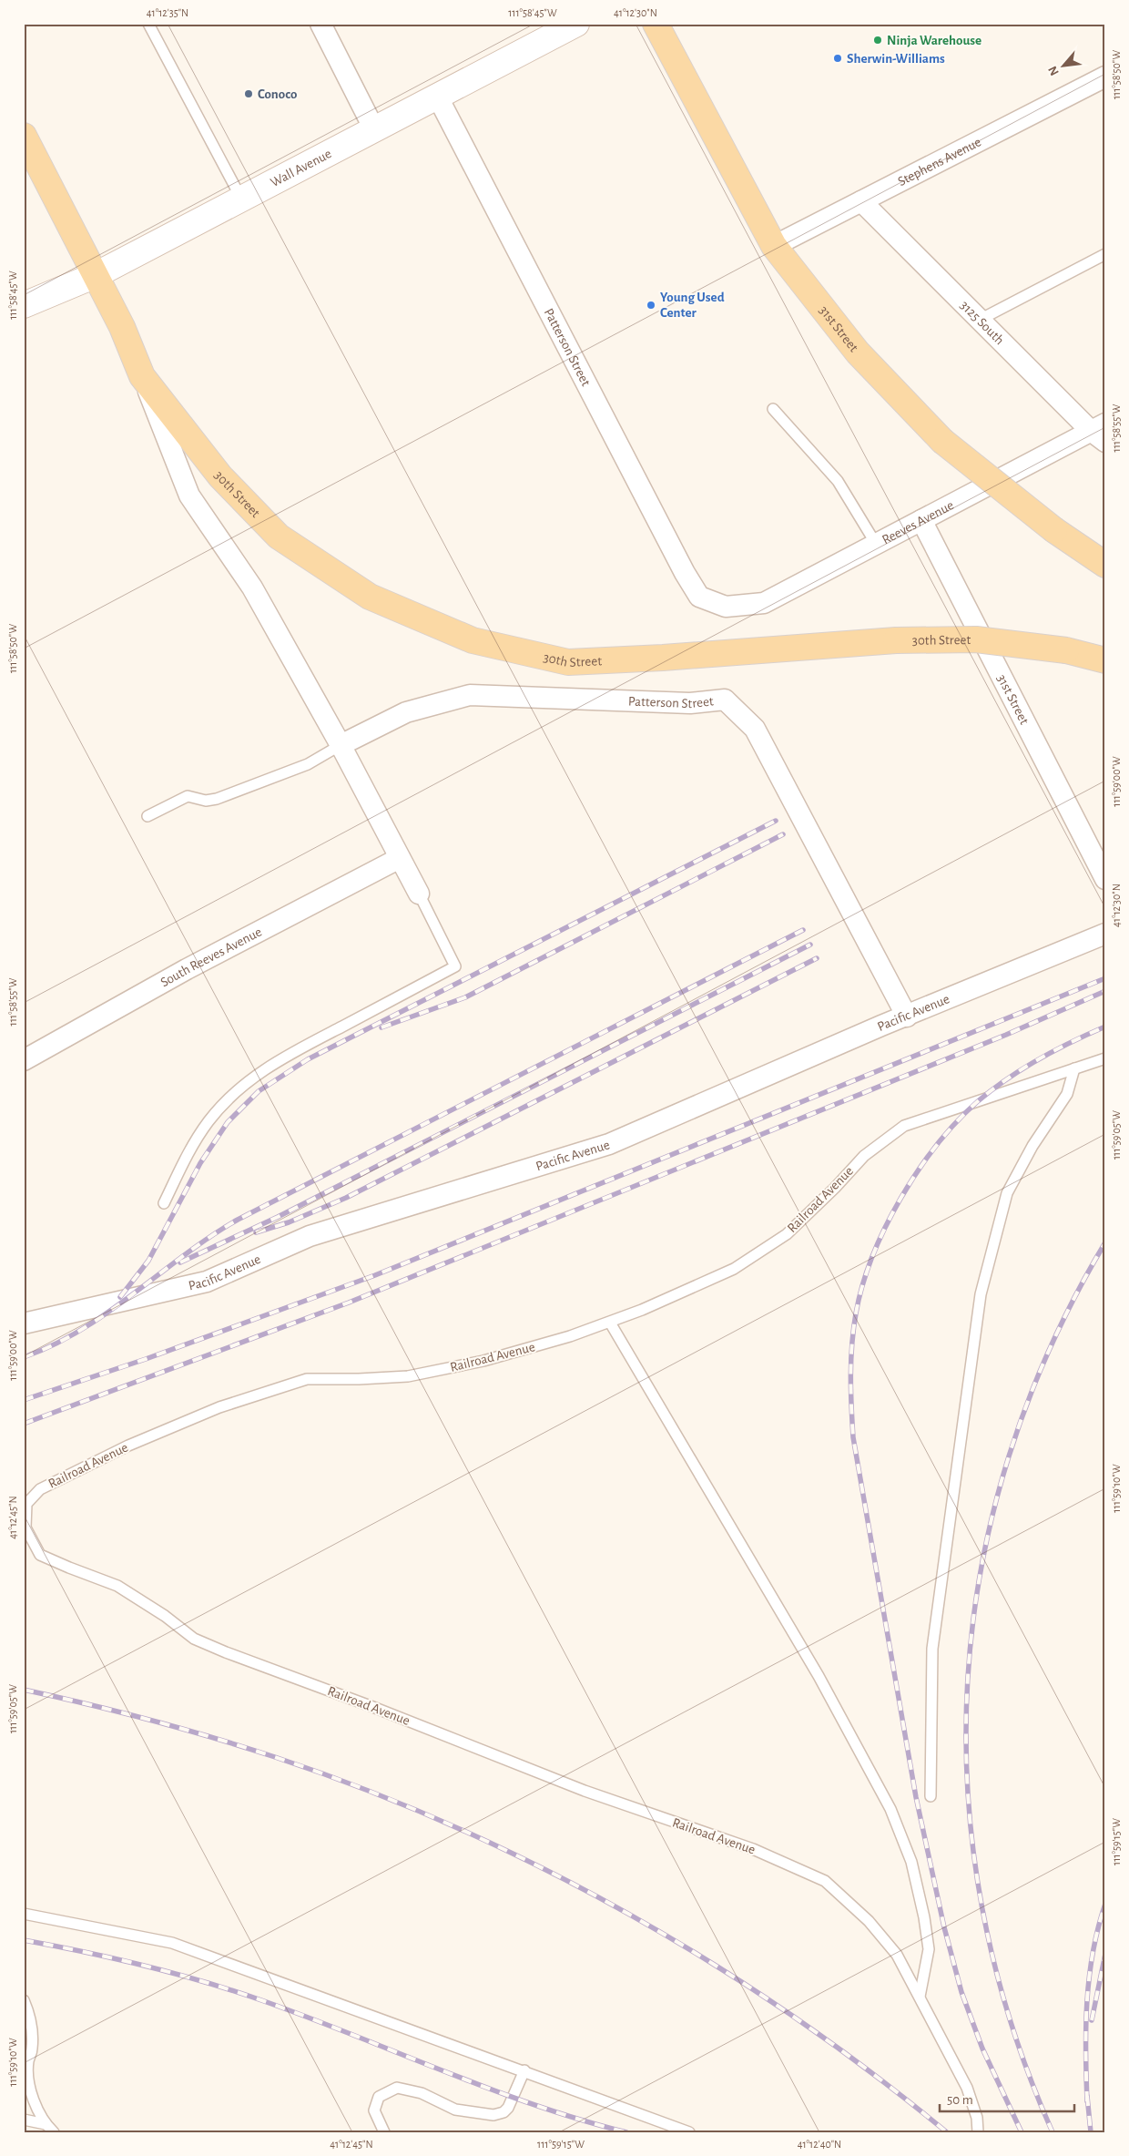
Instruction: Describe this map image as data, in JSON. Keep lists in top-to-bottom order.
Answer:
{
  "streets": {
    "main road": ["Wall Avenue", "31st Street", "30th Street"],
    "street": [
      "Stephens Avenue",
      "3125 South",
      "Patterson Street",
      "Reeves Avenue",
      "South Reeves Avenue",
      "Pacific Avenue"
    ],
    "lane": ["Railroad Avenue"]
  },
  "crossings": [
    ["Stephens Avenue", "3125 South"],
    ["Stephens Avenue", "31st Street"],
    ["Wall Avenue", "Patterson Street"],
    ["Wall Avenue", "30th Street"],
    ["3125 South", "Reeves Avenue"],
    ["31st Street", "Reeves Avenue"],
    ["Patterson Street", "30th Street"],
    ["Patterson Street", "Reeves Avenue"],
    ["Patterson Street", "Pacific Avenue"],
    ["30th Street", "South Reeves Avenue"]
  ],
  "places": [
    "Ninja Warehouse",
    "Sherwin-Williams",
    "Conoco",
    "Young Used Center"
  ],
  "scale_bar": "50 m",
  "north": "bottom left",
  "coordinates": [
    "41°12'35\"N",
    "111°58'45\"W",
    "41°12'30\"N",
    "111°58'50\"W",
    "111°58'55\"W",
    "111°59'00\"W",
    "111°59'05\"W",
    "111°59'10\"W",
    "41°12'45\"N",
    "111°59'15\"W",
    "41°12'40\"N"
  ]
}
